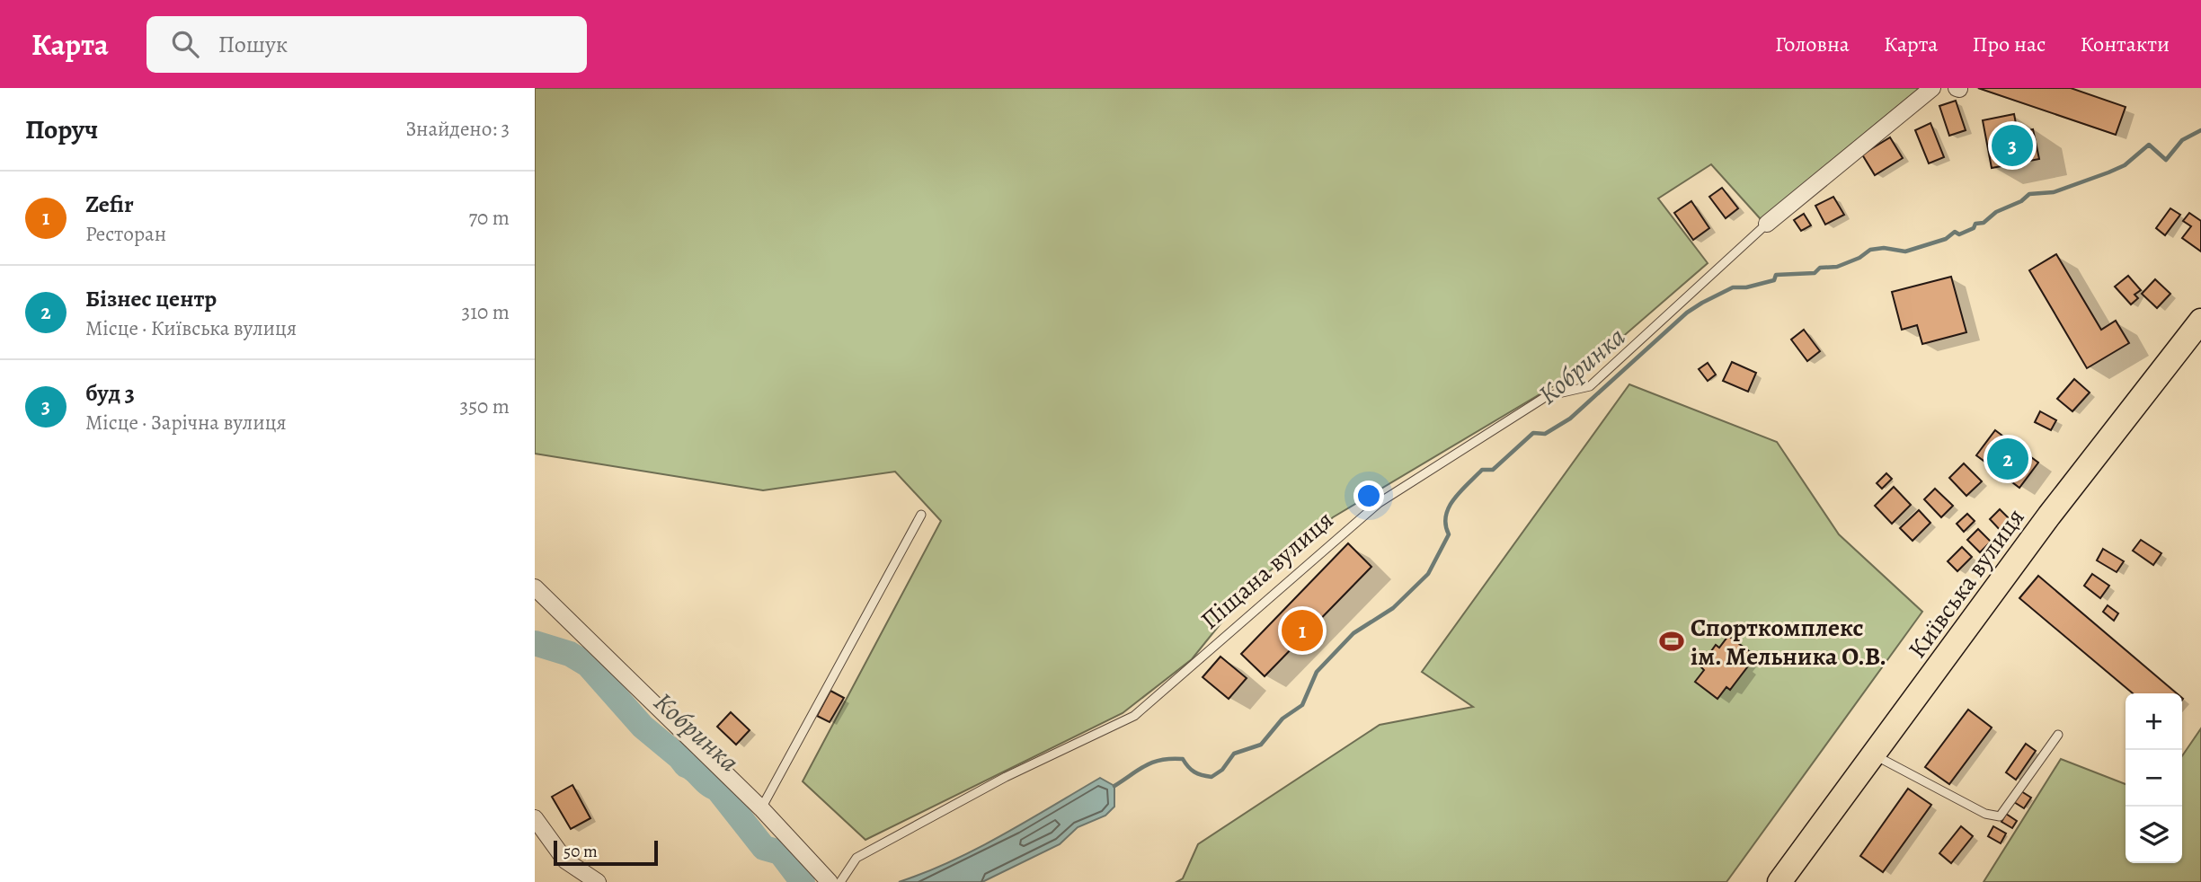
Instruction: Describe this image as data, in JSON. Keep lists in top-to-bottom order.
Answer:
{
  "streets": {
    "main road": ["Київська вулиця"],
    "lane": ["Піщана вулиця"]
  },
  "water": ["Кобринка"],
  "places": {
    "sports": ["Спорткомплекс ім. Мельника О.В."]
  },
  "scale_bar": "50 m",
  "page": {
    "header": "Карта",
    "search": "Пошук",
    "nav": [
      "Головна",
      "Карта",
      "Про нас",
      "Контакти"
    ],
    "heading": ["Поруч", "Знайдено: 3"],
    "pins": ["3", "2", "1"],
    "list": [
      {
        "mark": "1",
        "name": "Zefir",
        "note": "Ресторан",
        "value": "70 m"
      },
      {
        "mark": "2",
        "name": "Бізнес центр",
        "note": "Місце · Київська вулиця",
        "value": "310 m"
      },
      {
        "mark": "3",
        "name": "буд 3",
        "note": "Місце · Зарічна вулиця",
        "value": "350 m"
      }
    ],
    "map_buttons": ["+", "−"],
    "scale": "50 m"
  }
}
